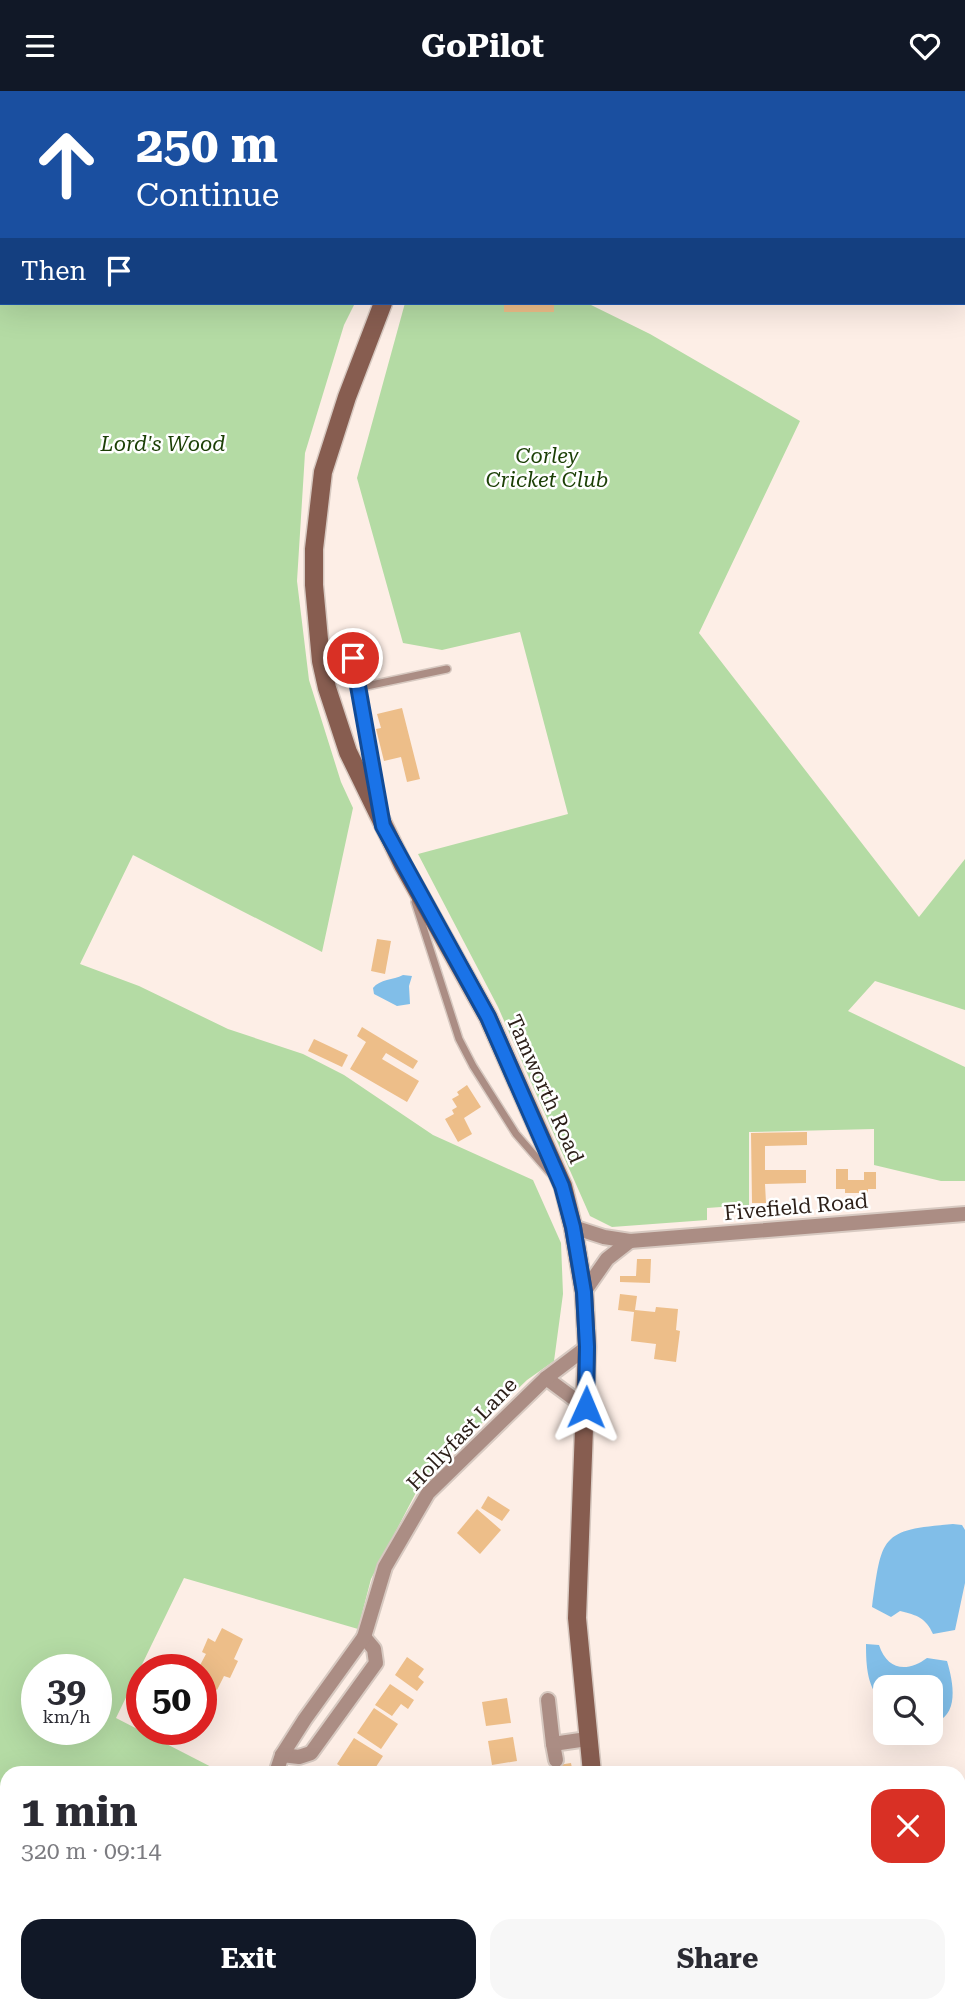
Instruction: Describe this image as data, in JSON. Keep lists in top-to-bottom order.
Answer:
{
  "streets": {
    "main road": ["Tamworth Road"],
    "street": ["Fivefield Road", "Hollyfast Lane"]
  },
  "crossings": [
    ["Tamworth Road", "Fivefield Road"],
    ["Tamworth Road", "Hollyfast Lane"]
  ],
  "parks": ["Lord's Wood", "Corley Cricket Club"],
  "page": {
    "header": "GoPilot",
    "turn": ["250 m", "Continue"],
    "then": "Then",
    "speed": "39 km/h",
    "limit": "50",
    "heading": ["1 min", "320 m · 09:14"],
    "buttons": ["Exit", "Share"]
  }
}
